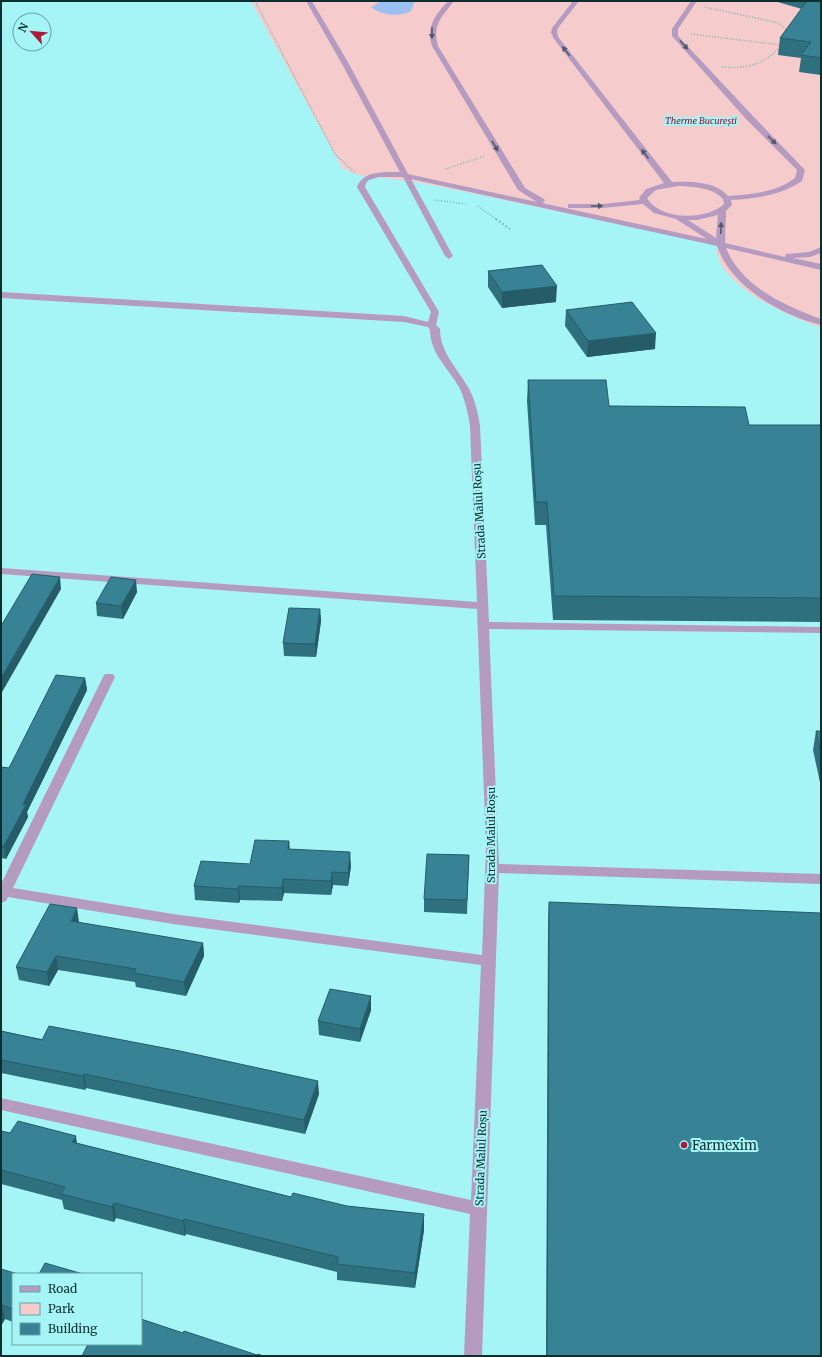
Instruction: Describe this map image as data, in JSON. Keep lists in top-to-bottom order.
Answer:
{
  "streets": {
    "street": ["Strada Malul Roșu"]
  },
  "parks": ["Therme București"],
  "places": ["Farmexim"],
  "legend": ["Road", "Park", "Building"],
  "north": "top left"
}
